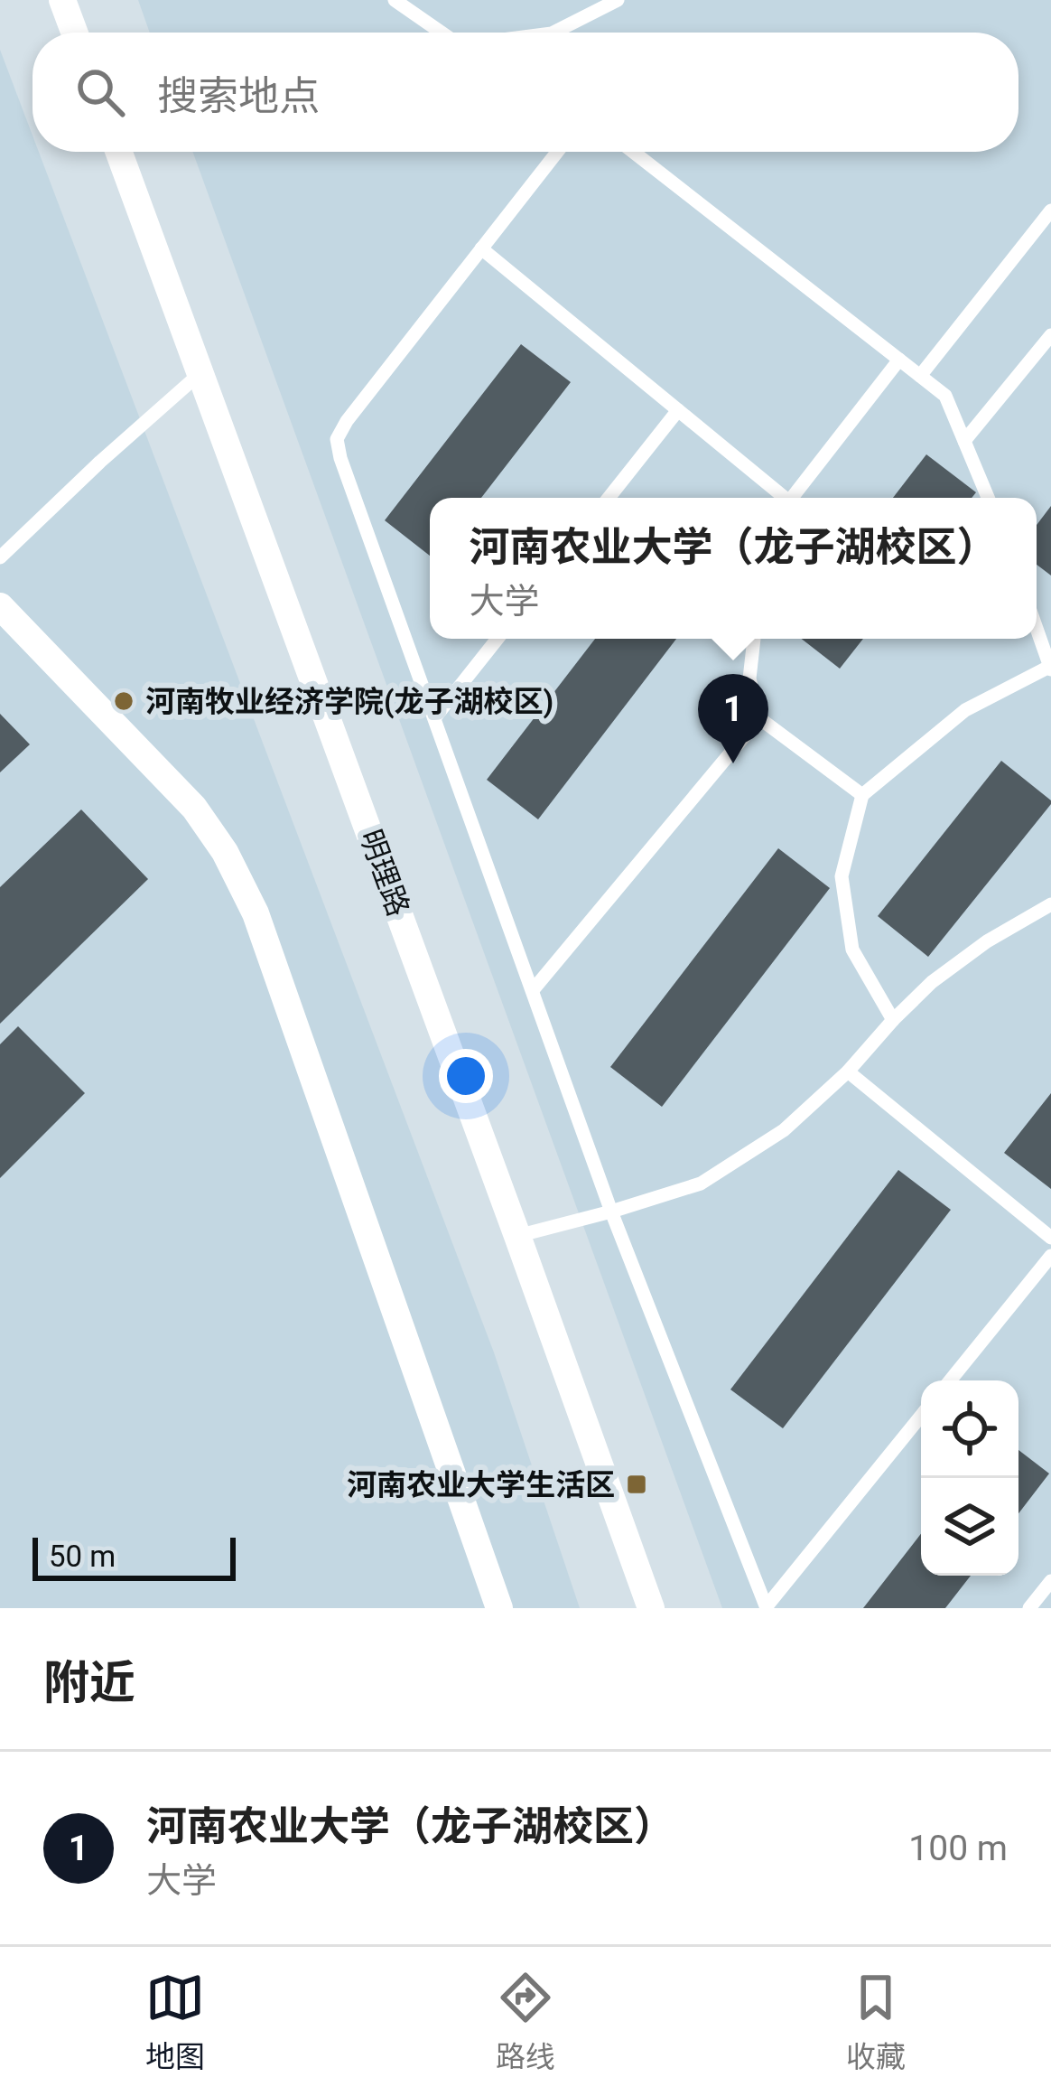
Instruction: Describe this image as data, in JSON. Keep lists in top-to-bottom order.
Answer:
{
  "streets": {
    "street": ["明理路"]
  },
  "places": {
    "other": ["河南牧业经济学院(龙子湖校区)"],
    "transit": ["河南农业大学生活区"]
  },
  "scale_bar": "50 m",
  "page": {
    "search": "搜索地点",
    "popup": ["河南农业大学（龙子湖校区）", "大学"],
    "pins": "1",
    "scale": "50 m",
    "heading": "附近",
    "list": [
      {
        "mark": "1",
        "name": "河南农业大学（龙子湖校区）",
        "note": "大学",
        "value": "100 m"
      }
    ],
    "nav": ["地图", "路线", "收藏"]
  }
}
